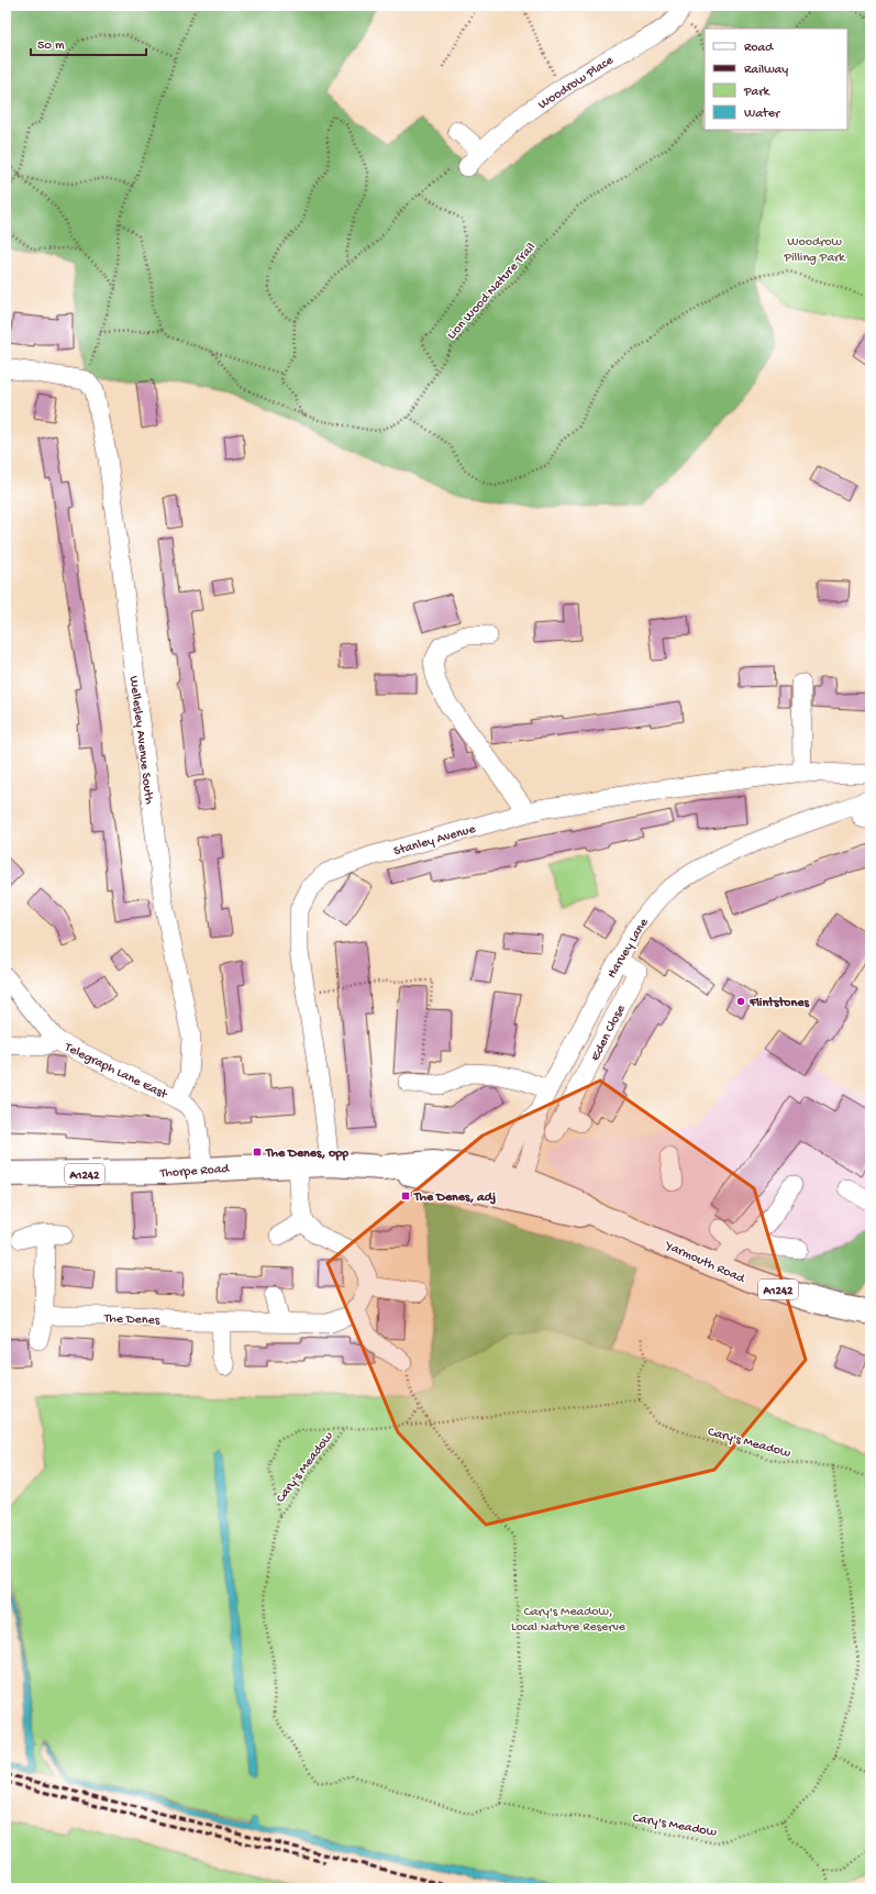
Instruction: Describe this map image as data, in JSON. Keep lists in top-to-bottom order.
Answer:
{
  "streets": {
    "main road": ["Thorpe Road", "A1242", "Yarmouth Road"],
    "street": [
      "Woodrow Place",
      "Wellesley Avenue South",
      "Stanley Avenue",
      "Harvey Lane",
      "Eden Close",
      "Telegraph Lane East",
      "The Denes"
    ],
    "path": ["Lion Wood Nature Trail", "Cary's Meadow"]
  },
  "crossings": [
    ["Wellesley Avenue South", "Telegraph Lane East"],
    ["Stanley Avenue", "Thorpe Road"],
    ["Harvey Lane", "Eden Close"],
    ["Harvey Lane", "Thorpe Road"],
    ["Harvey Lane", "Yarmouth Road"],
    ["Telegraph Lane East", "Thorpe Road"],
    ["Thorpe Road", "Yarmouth Road"]
  ],
  "parks": ["Woodrow Pilling Park", "Cary's Meadow, Local Nature Reserve"],
  "places": {
    "other": ["Flintstones"],
    "transit": ["The Denes, opp", "The Denes, adj"]
  },
  "legend": [
    "Road",
    "Railway",
    "Park",
    "Water"
  ],
  "scale_bar": "50 m"
}
